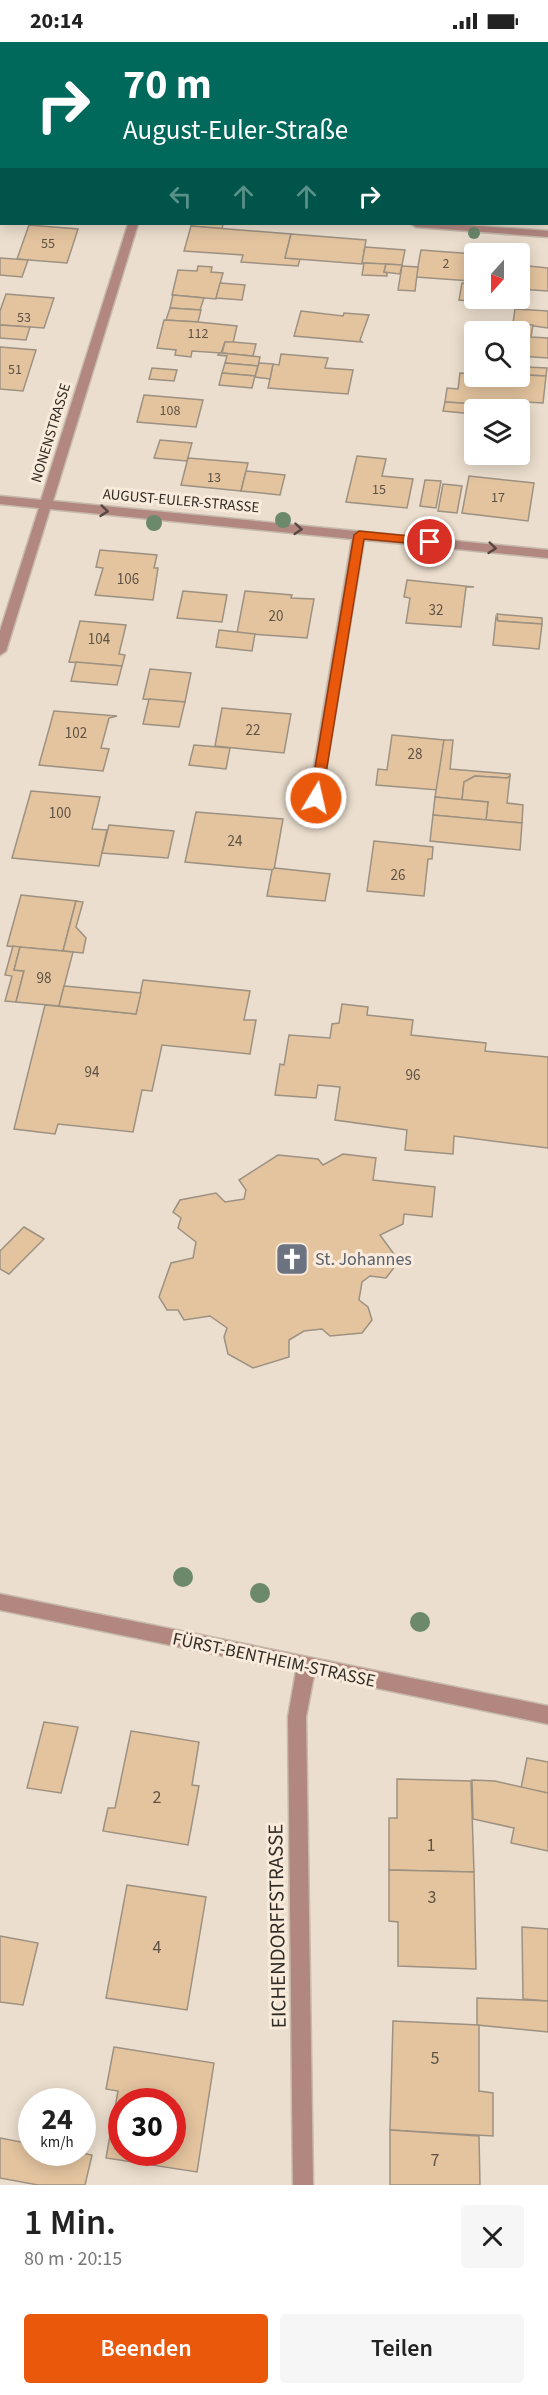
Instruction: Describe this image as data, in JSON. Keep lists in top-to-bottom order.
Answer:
{
  "streets": {
    "street": [
      "NONENSTRASSE",
      "AUGUST-EULER-STRASSE",
      "FÜRST-BENTHEIM-STRASSE",
      "EICHENDORFFSTRASSE"
    ]
  },
  "crossings": [
    ["NONENSTRASSE", "AUGUST-EULER-STRASSE"],
    ["FÜRST-BENTHEIM-STRASSE", "EICHENDORFFSTRASSE"]
  ],
  "one_way": ["AUGUST-EULER-STRASSE"],
  "places": {
    "church": ["St. Johannes"]
  },
  "house_numbers": [
    "55",
    "2",
    "53",
    "112",
    "51",
    "108",
    "13",
    "15",
    "17",
    "106",
    "32",
    "20",
    "104",
    "22",
    "102",
    "28",
    "100",
    "24",
    "26",
    "98",
    "94",
    "96",
    "2",
    "1",
    "3",
    "4",
    "5",
    "7"
  ],
  "north": "bottom",
  "page": {
    "status": "20:14",
    "turn": ["70 m", "August-Euler-Straße"],
    "speed": "24 km/h",
    "limit": "30",
    "heading": ["1 Min.", "80 m · 20:15"],
    "buttons": ["Beenden", "Teilen"]
  }
}
